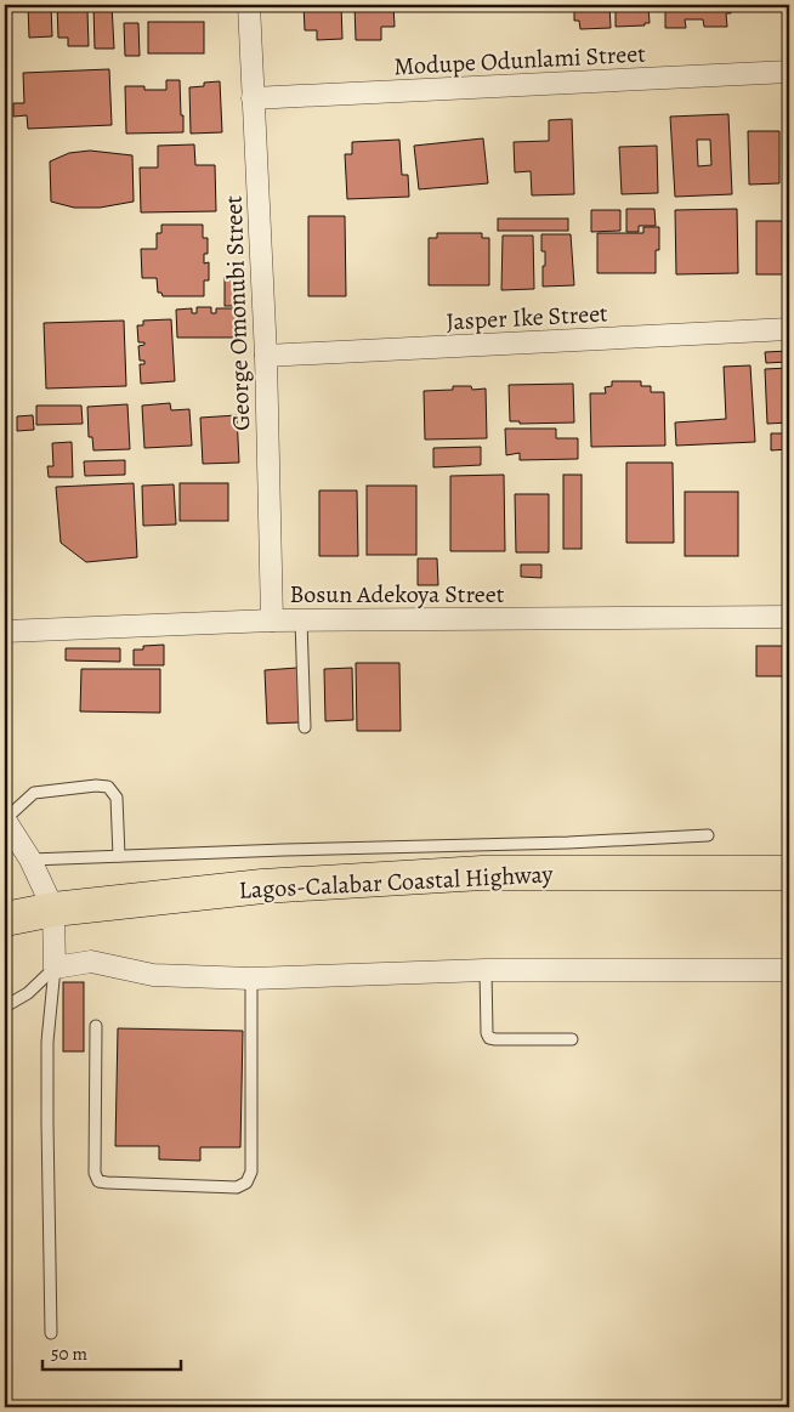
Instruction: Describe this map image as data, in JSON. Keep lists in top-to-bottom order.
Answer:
{
  "streets": {
    "highway": ["Lagos-Calabar Coastal Highway"],
    "street": [
      "Modupe Odunlami Street",
      "George Omonubi Street",
      "Jasper Ike Street",
      "Bosun Adekoya Street"
    ]
  },
  "crossings": [
    ["Modupe Odunlami Street", "George Omonubi Street"],
    ["George Omonubi Street", "Jasper Ike Street"],
    ["George Omonubi Street", "Bosun Adekoya Street"]
  ],
  "scale_bar": "50 m"
}
